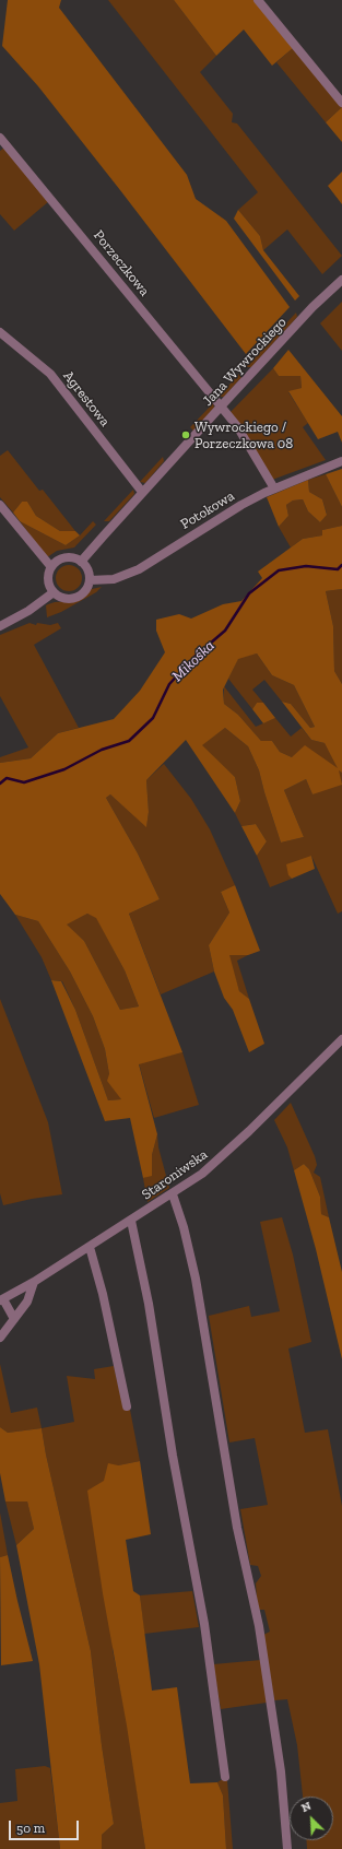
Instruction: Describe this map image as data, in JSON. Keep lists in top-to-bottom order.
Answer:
{
  "streets": {
    "street": [
      "Porzeczkowa",
      "Jana Wywrockiego",
      "Agrestowa",
      "Potokowa",
      "Staroniwska"
    ]
  },
  "crossings": [
    ["Porzeczkowa", "Jana Wywrockiego"],
    ["Porzeczkowa", "Potokowa"],
    ["Jana Wywrockiego", "Agrestowa"],
    ["Jana Wywrockiego", "Potokowa"]
  ],
  "water": ["Mikośka"],
  "places": ["Wywrockiego / Porzeczkowa 08"],
  "scale_bar": "50 m",
  "north": "top left"
}
